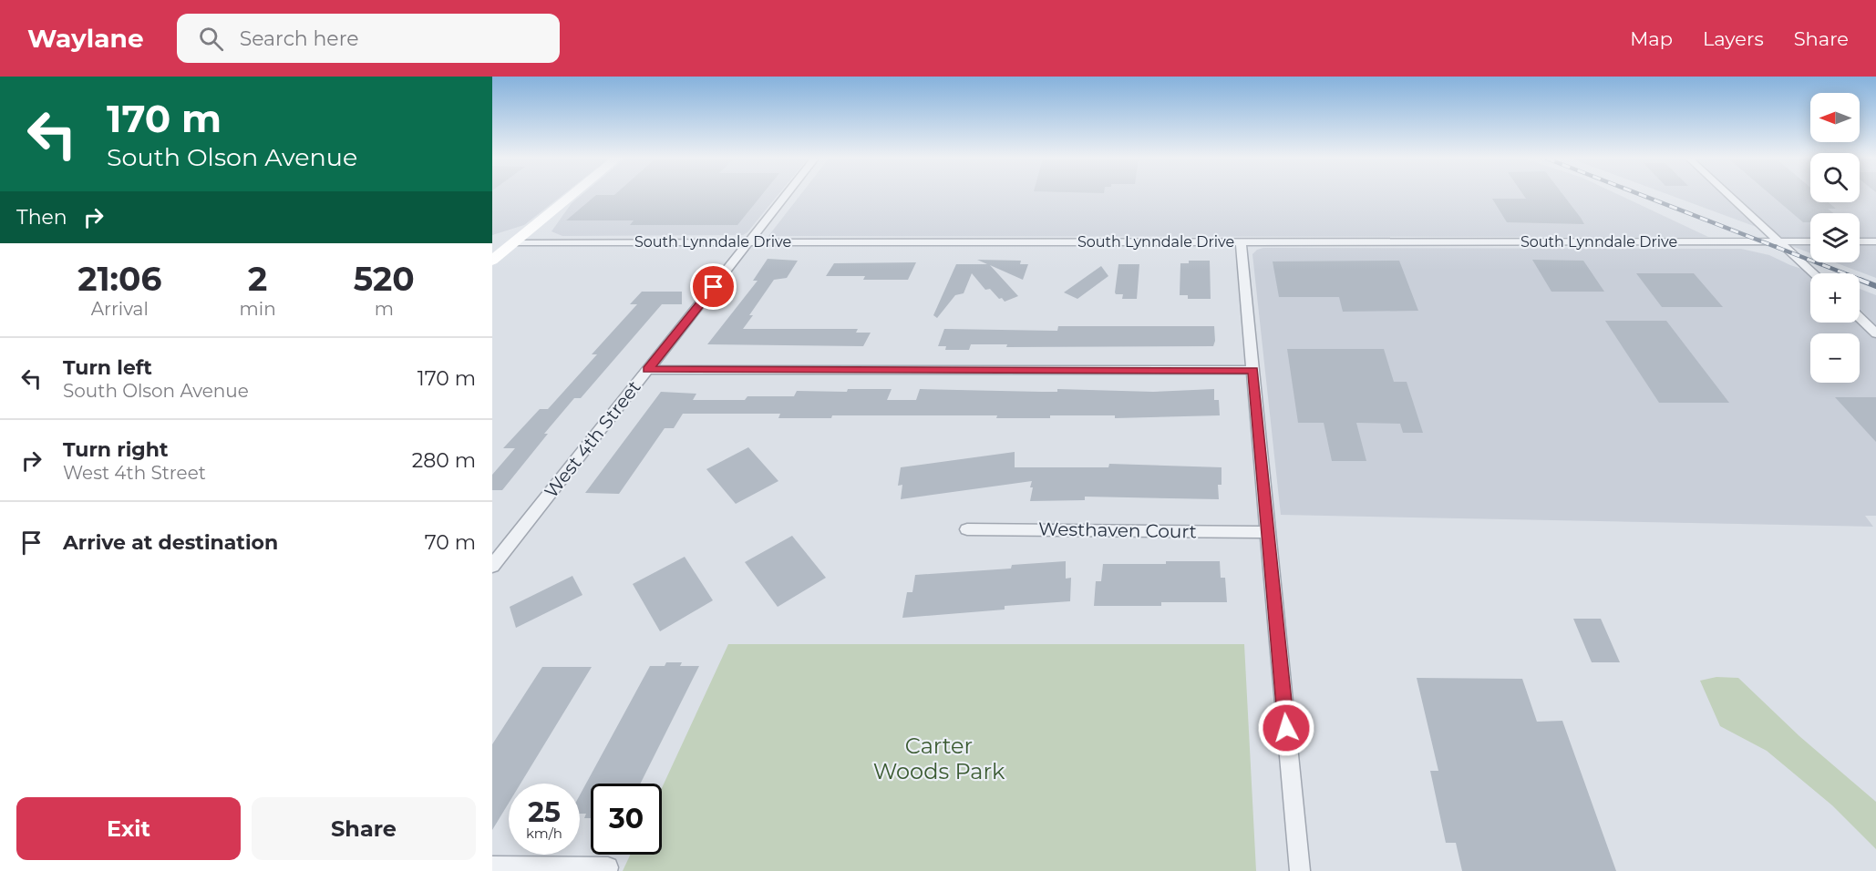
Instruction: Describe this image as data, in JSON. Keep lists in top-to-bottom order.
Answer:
{
  "streets": {
    "street": ["South Lynndale Drive", "West 4th Street", "Westhaven Court"]
  },
  "crossings": [
    ["South Lynndale Drive", "West 4th Street"]
  ],
  "parks": ["Carter Woods Park"],
  "north": "left",
  "page": {
    "header": "Waylane",
    "search": "Search here",
    "nav": ["Map", "Layers", "Share"],
    "turn": ["170 m", "South Olson Avenue"],
    "map_buttons": ["+", "−"],
    "then": "Then",
    "eta": [
      "21:06",
      "Arrival",
      "2",
      "min",
      "520",
      "m"
    ],
    "list": [
      {
        "name": "Turn left",
        "note": "South Olson Avenue",
        "value": "170 m"
      },
      {
        "name": "Turn right",
        "note": "West 4th Street",
        "value": "280 m"
      },
      {
        "name": "Arrive at destination",
        "value": "70 m"
      }
    ],
    "speed": "25 km/h",
    "limit": "30",
    "buttons": ["Exit", "Share"]
  }
}
